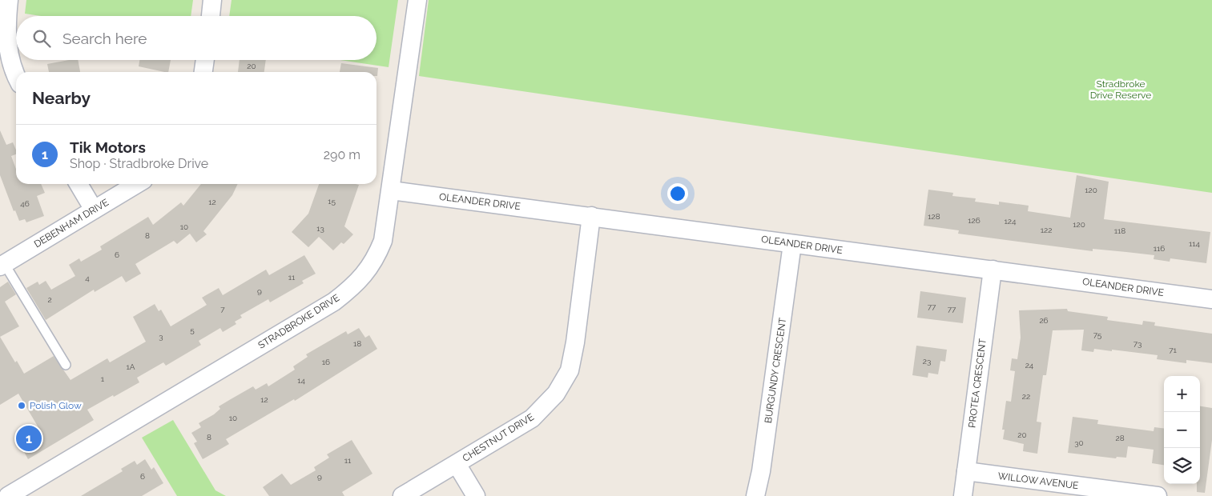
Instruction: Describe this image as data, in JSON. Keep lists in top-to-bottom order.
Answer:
{
  "streets": {
    "street": [
      "OLEANDER DRIVE",
      "DEBENHAM DRIVE",
      "STRADBROKE DRIVE",
      "BURGUNDY CRESCENT",
      "PROTEA CRESCENT",
      "CHESTNUT DRIVE",
      "WILLOW AVENUE"
    ]
  },
  "crossings": [
    ["OLEANDER DRIVE", "STRADBROKE DRIVE"],
    ["OLEANDER DRIVE", "BURGUNDY CRESCENT"],
    ["OLEANDER DRIVE", "PROTEA CRESCENT"],
    ["OLEANDER DRIVE", "CHESTNUT DRIVE"],
    ["PROTEA CRESCENT", "WILLOW AVENUE"]
  ],
  "parks": ["Stradbroke Drive Reserve"],
  "places": ["Polish Glow"],
  "house_numbers": [
    "20",
    "120",
    "15",
    "12",
    "46",
    "128",
    "126",
    "124",
    "120",
    "10",
    "13",
    "122",
    "118",
    "8",
    "114",
    "116",
    "6",
    "11",
    "4",
    "9",
    "2",
    "77",
    "7",
    "77",
    "26",
    "5",
    "75",
    "3",
    "18",
    "73",
    "71",
    "23",
    "16",
    "24",
    "1A",
    "1",
    "14",
    "22",
    "12",
    "10",
    "20",
    "8",
    "28",
    "30",
    "11",
    "6",
    "9"
  ],
  "page": {
    "search": "Search here",
    "heading": "Nearby",
    "list": [
      {
        "mark": "1",
        "name": "Tik Motors",
        "note": "Shop · Stradbroke Drive",
        "value": "290 m"
      }
    ],
    "map_buttons": ["+", "−"],
    "pins": "1"
  }
}
